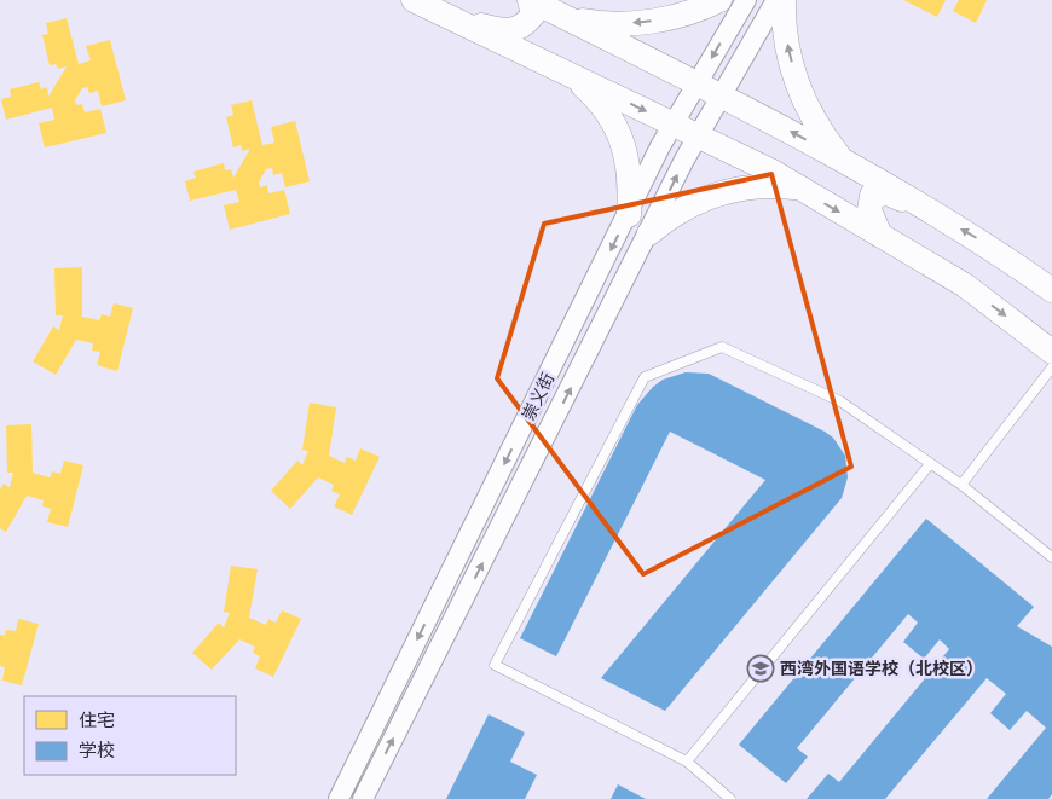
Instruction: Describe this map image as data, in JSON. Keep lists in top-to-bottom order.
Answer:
{
  "streets": {
    "street": ["崇义街"]
  },
  "places": {
    "school or university": ["西湾外国语学校（北校区）"]
  },
  "legend": ["住宅", "学校"]
}
